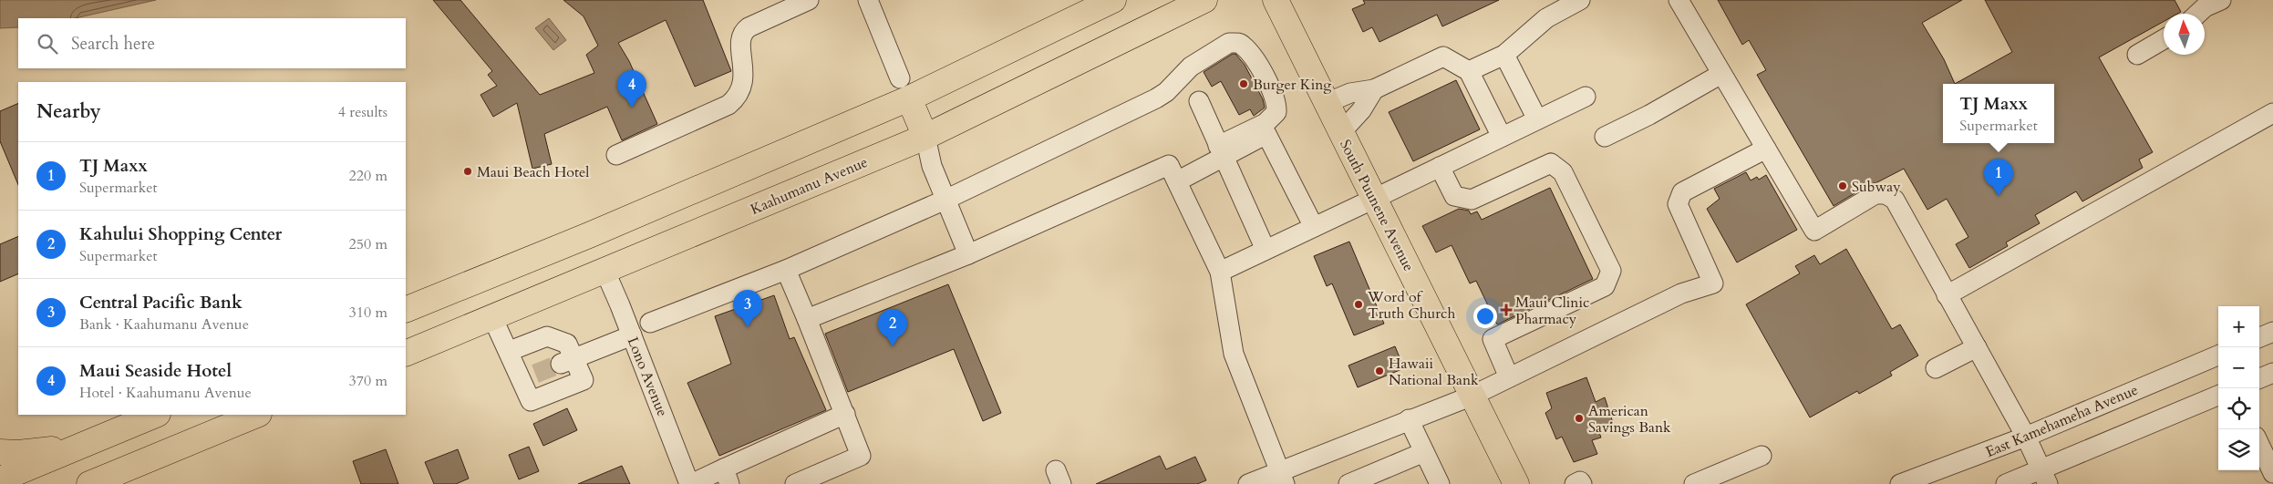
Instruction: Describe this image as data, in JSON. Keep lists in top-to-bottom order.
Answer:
{
  "streets": {
    "main road": ["Kaahumanu Avenue", "South Puunene Avenue"],
    "street": ["Lono Avenue", "East Kamehameha Avenue"]
  },
  "crossings": [
    ["Kaahumanu Avenue", "Lono Avenue"]
  ],
  "places": {
    "other": [
      "Burger King",
      "Maui Beach Hotel",
      "Subway",
      "Word of Truth Church",
      "Hawaii National Bank",
      "American Savings Bank"
    ],
    "health": ["Maui Clinic Pharmacy"]
  },
  "north": "top",
  "page": {
    "search": "Search here",
    "pins": [
      "4",
      "1",
      "3",
      "2"
    ],
    "heading": ["Nearby", "4 results"],
    "popup": ["TJ Maxx", "Supermarket"],
    "list": [
      {
        "mark": "1",
        "name": "TJ Maxx",
        "note": "Supermarket",
        "value": "220 m"
      },
      {
        "mark": "2",
        "name": "Kahului Shopping Center",
        "note": "Supermarket",
        "value": "250 m"
      },
      {
        "mark": "3",
        "name": "Central Pacific Bank",
        "note": "Bank · Kaahumanu Avenue",
        "value": "310 m"
      },
      {
        "mark": "4",
        "name": "Maui Seaside Hotel",
        "note": "Hotel · Kaahumanu Avenue",
        "value": "370 m"
      }
    ],
    "map_buttons": ["+", "−"]
  }
}
